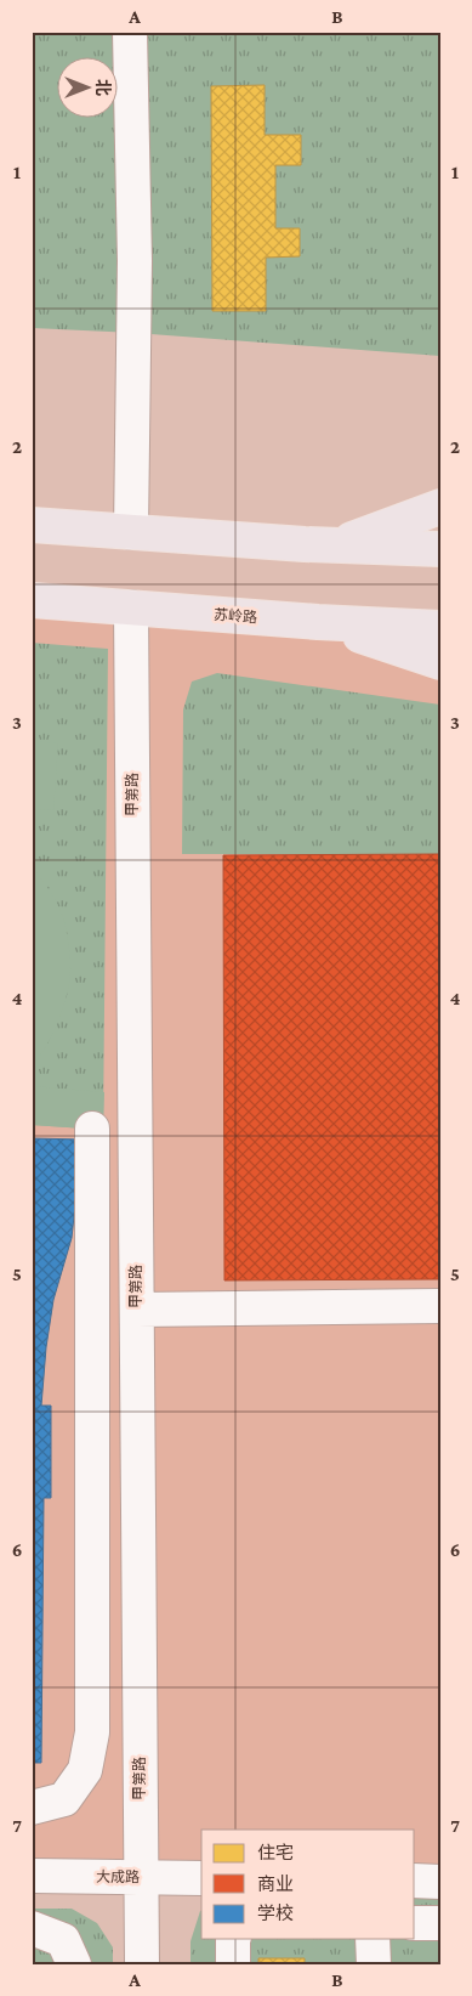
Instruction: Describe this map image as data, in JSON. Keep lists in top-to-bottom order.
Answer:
{
  "streets": {
    "main road": ["苏岭路"],
    "street": ["甲第路", "大成路"]
  },
  "crossings": [
    ["苏岭路", "甲第路"],
    ["甲第路", "大成路"]
  ],
  "legend": ["住宅", "商业", "学校"],
  "north": "right",
  "grid": {
    "columns": ["A", "B"],
    "rows": [
      "1",
      "2",
      "3",
      "4",
      "5",
      "6",
      "7"
    ]
  }
}
